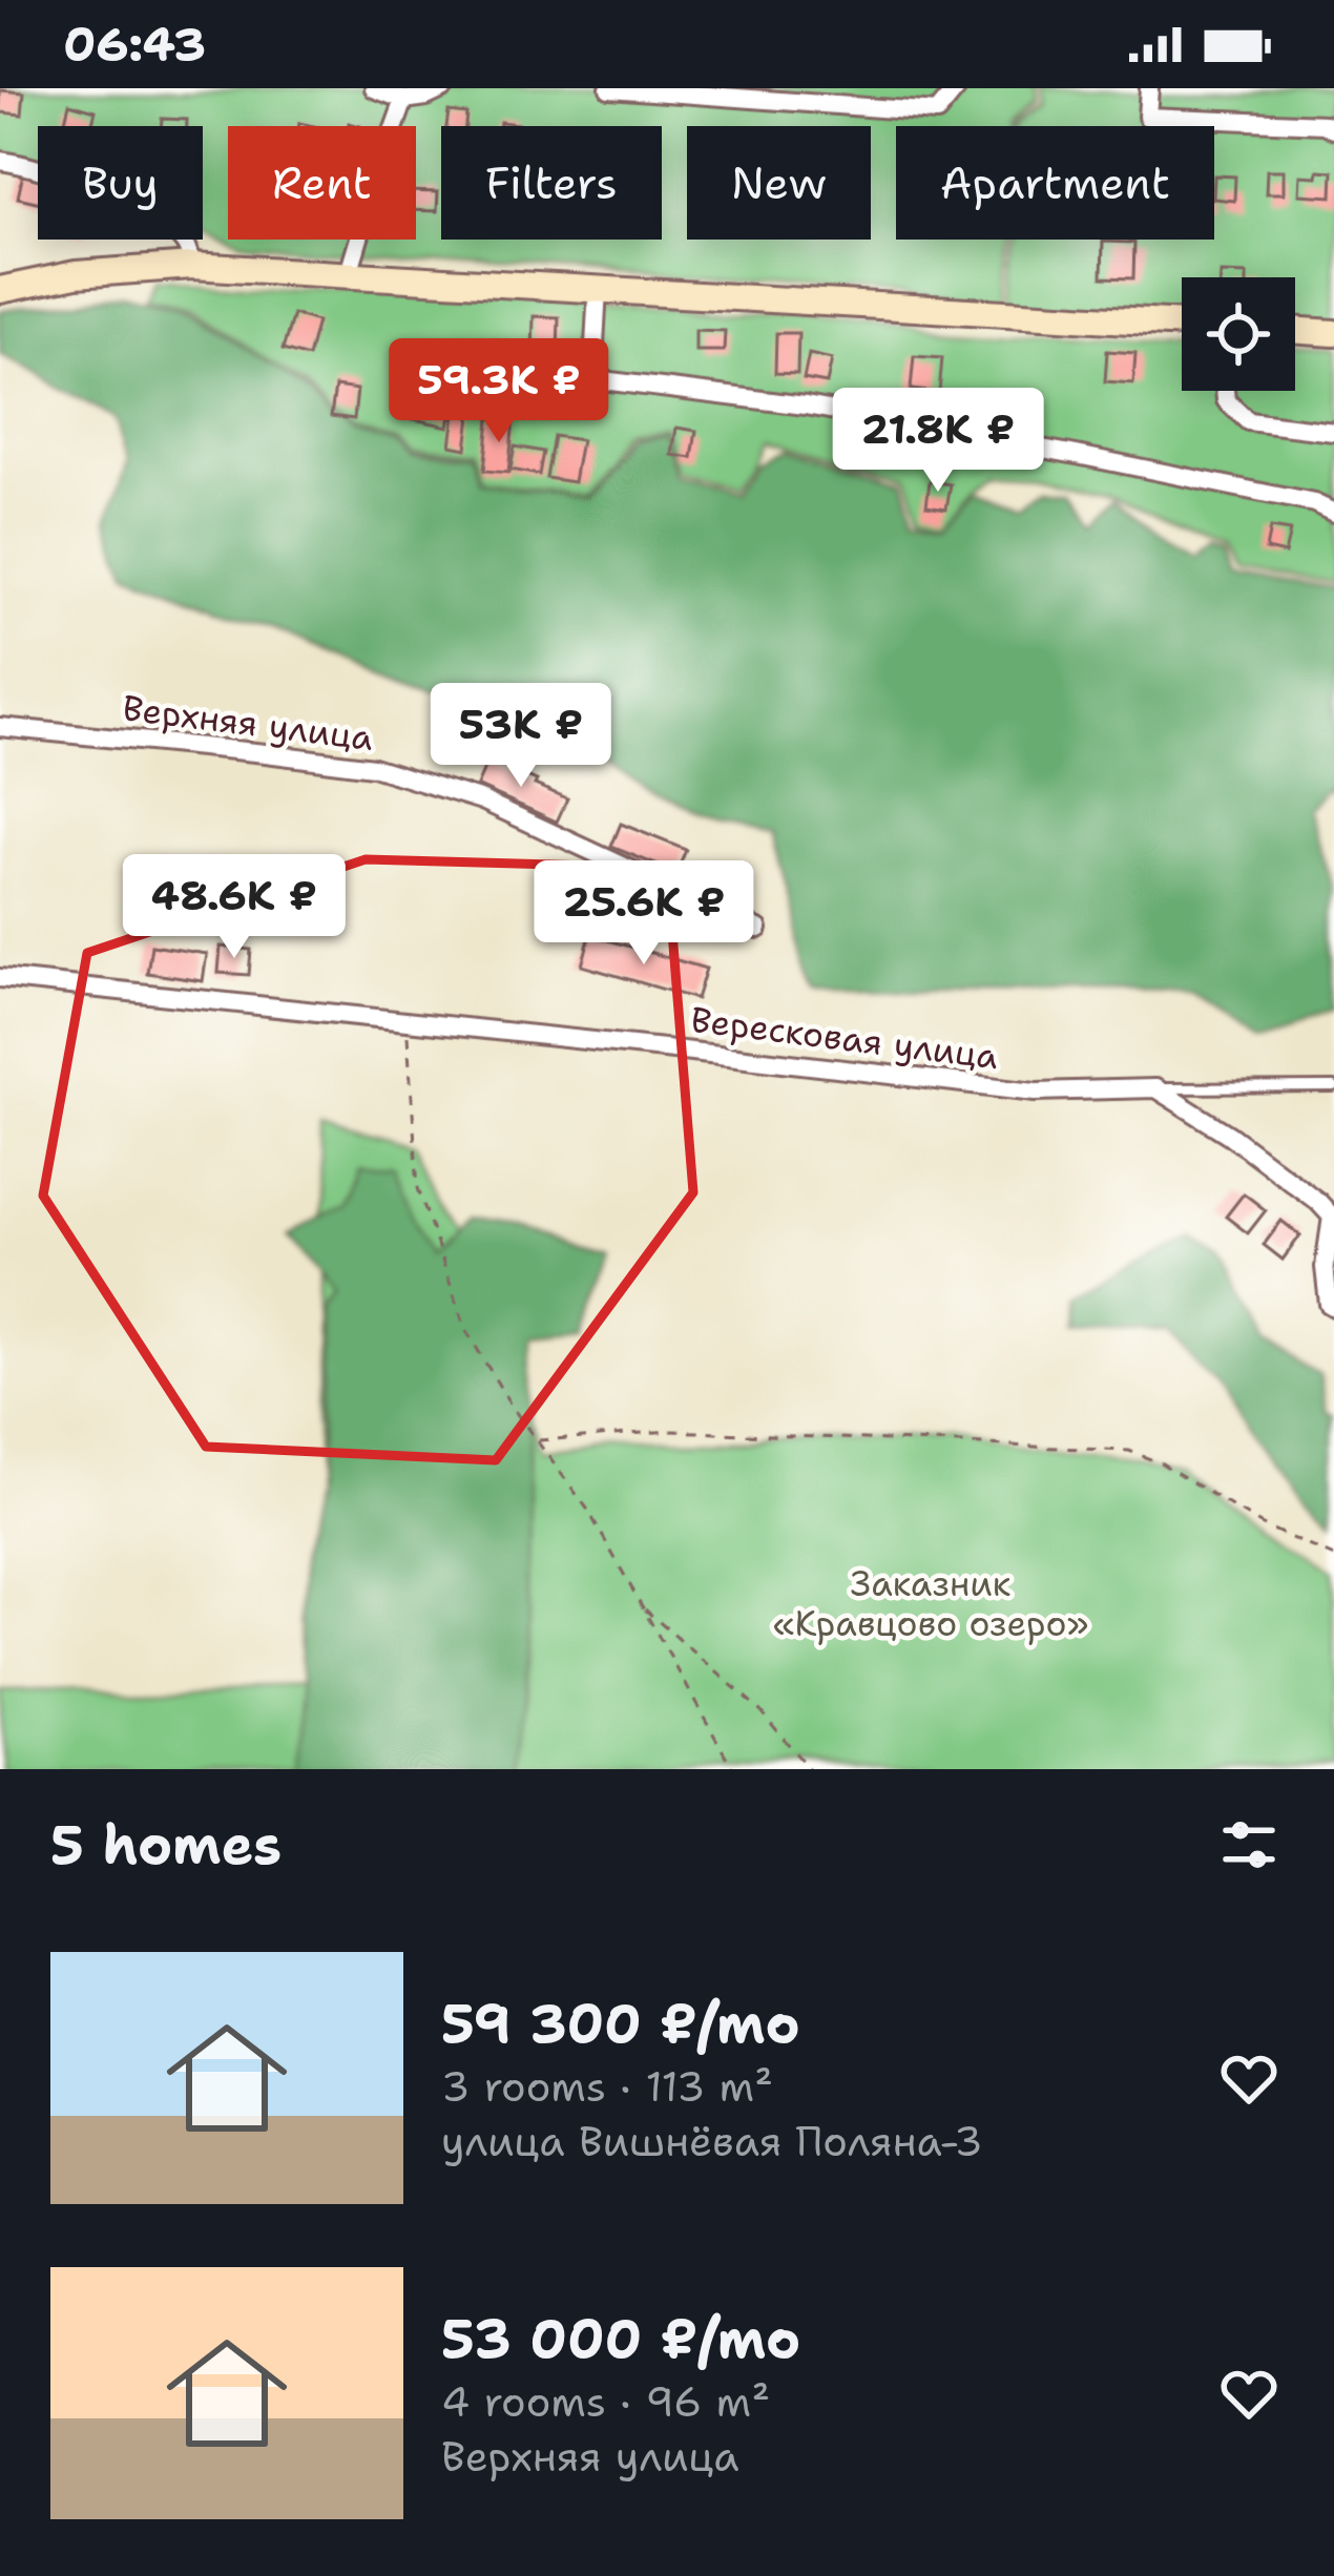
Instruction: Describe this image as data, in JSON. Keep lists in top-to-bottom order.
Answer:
{
  "streets": {
    "street": ["Верхняя улица", "Вересковая улица"]
  },
  "parks": ["Заказник «Кравцово озеро»"],
  "page": {
    "status": "06:43",
    "chip": [
      "Buy",
      "Rent",
      "Filters",
      "New",
      "Apartment"
    ],
    "price": [
      "59.3K ₽",
      "21.8K ₽",
      "53K ₽",
      "48.6K ₽",
      "25.6K ₽"
    ],
    "heading": "5 homes",
    "list": [
      {
        "name": "59 300 ₽/mo",
        "note": "3 rooms · 113 m² · улица Вишнёвая Поляна-3"
      },
      {
        "name": "53 000 ₽/mo",
        "note": "4 rooms · 96 m² · Верхняя улица"
      }
    ]
  }
}
